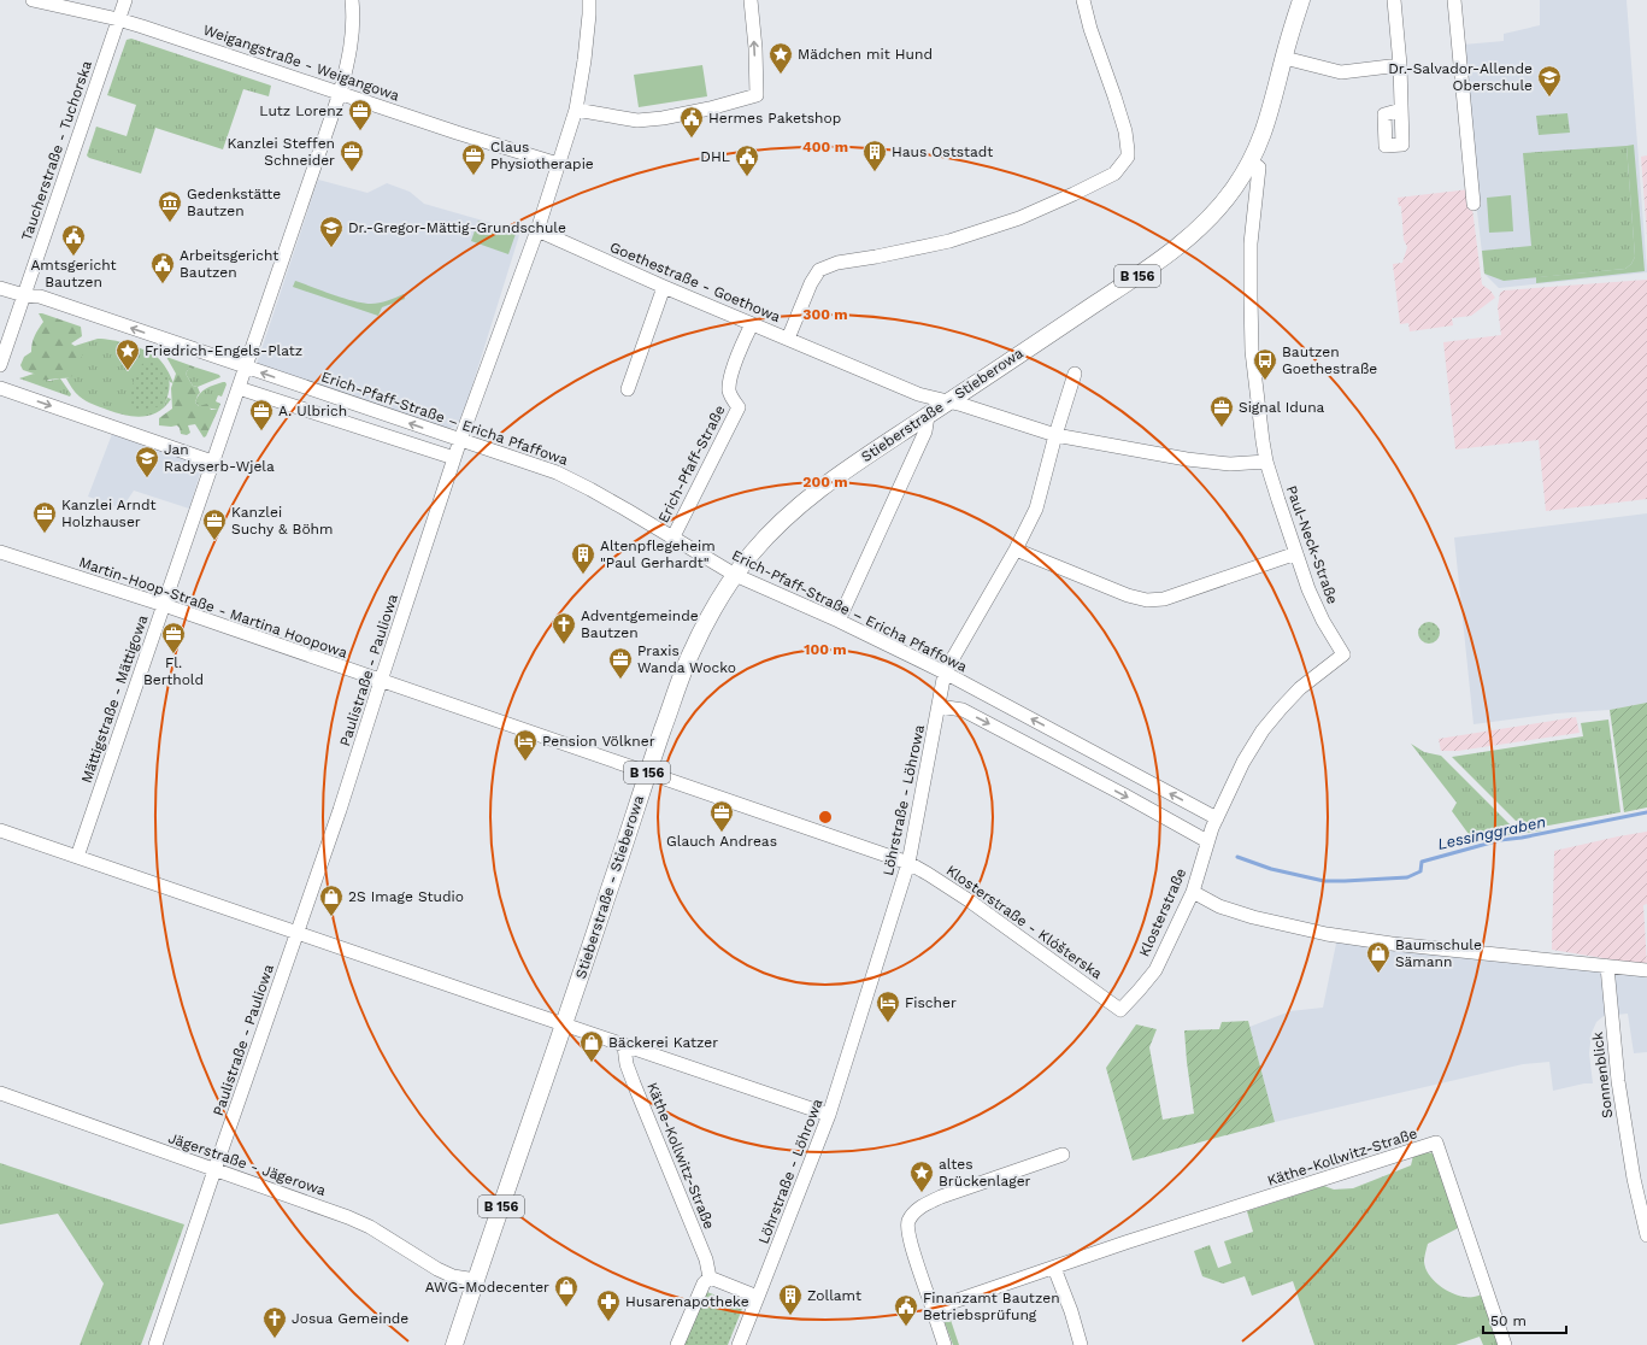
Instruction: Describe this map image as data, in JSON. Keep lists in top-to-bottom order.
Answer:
{
  "streets": {
    "main road": ["B 156", "Stieberstraße - Stieberowa"],
    "street": [
      "Weigangstraße - Weigangowa",
      "Taucherstraße - Tuchorska",
      "Goethestraße - Goethowa",
      "Erich-Pfaff-Straße – Ericha Pfaffowa",
      "Erich-Pfaff-Straße",
      "Paul-Neck-Straße",
      "Martin-Hoop-Straße - Martina Hoopowa",
      "Paulistraße - Pauliowa",
      "Mättigstraße - Mättigowa",
      "Löhrstraße - Löhrowa",
      "Klosterstraße",
      "Klosterstraße - Klóšterska",
      "Sonnenblick",
      "Käthe-Kollwitz-Straße",
      "Jägerstraße - Jägerowa"
    ]
  },
  "crossings": [
    ["Weigangstraße - Weigangowa", "Taucherstraße - Tuchorska"],
    ["Weigangstraße - Weigangowa", "Paulistraße - Pauliowa"],
    ["Weigangstraße - Weigangowa", "Mättigstraße - Mättigowa"],
    ["Taucherstraße - Tuchorska", "Erich-Pfaff-Straße – Ericha Pfaffowa"],
    ["B 156", "Stieberstraße - Stieberowa"],
    ["B 156", "Paul-Neck-Straße"],
    ["Goethestraße - Goethowa", "Stieberstraße - Stieberowa"],
    ["Goethestraße - Goethowa", "Erich-Pfaff-Straße"],
    ["Goethestraße - Goethowa", "Paul-Neck-Straße"],
    ["Goethestraße - Goethowa", "Paulistraße - Pauliowa"],
    ["Goethestraße - Goethowa", "Löhrstraße - Löhrowa"],
    ["Stieberstraße - Stieberowa", "Erich-Pfaff-Straße – Ericha Pfaffowa"],
    ["Stieberstraße - Stieberowa", "Paul-Neck-Straße"],
    ["Stieberstraße - Stieberowa", "Martin-Hoop-Straße - Martina Hoopowa"],
    ["Stieberstraße - Stieberowa", "Jägerstraße - Jägerowa"],
    ["Erich-Pfaff-Straße – Ericha Pfaffowa", "Erich-Pfaff-Straße"],
    ["Erich-Pfaff-Straße – Ericha Pfaffowa", "Paulistraße - Pauliowa"],
    ["Erich-Pfaff-Straße – Ericha Pfaffowa", "Mättigstraße - Mättigowa"],
    ["Erich-Pfaff-Straße – Ericha Pfaffowa", "Löhrstraße - Löhrowa"],
    ["Erich-Pfaff-Straße – Ericha Pfaffowa", "Klosterstraße"],
    ["Paul-Neck-Straße", "Klosterstraße"],
    ["Martin-Hoop-Straße - Martina Hoopowa", "Paulistraße - Pauliowa"],
    ["Martin-Hoop-Straße - Martina Hoopowa", "Mättigstraße - Mättigowa"],
    ["Martin-Hoop-Straße - Martina Hoopowa", "Löhrstraße - Löhrowa"],
    ["Martin-Hoop-Straße - Martina Hoopowa", "Klosterstraße - Klóšterska"],
    ["Paulistraße - Pauliowa", "Jägerstraße - Jägerowa"],
    ["Löhrstraße - Löhrowa", "Klosterstraße - Klóšterska"],
    ["Klosterstraße", "Klosterstraße - Klóšterska"]
  ],
  "water": ["Lessinggraben"],
  "places": {
    "place": ["Mädchen mit Hund", "Friedrich-Engels-Platz", "altes Brückenlager"],
    "school or university": ["Dr.-Salvador-Allende Oberschule", "Dr.-Gregor-Mättig-Grundschule", "Jan Radyserb-Wjela"],
    "office": [
      "Lutz Lorenz",
      "Kanzlei Steffen Schneider",
      "Claus Physiotherapie",
      "Signal Iduna",
      "A. Ulbrich",
      "Kanzlei Arndt Holzhauser",
      "Kanzlei Suchy & Böhm",
      "Fl. Berthold",
      "Praxis Wanda Wocko",
      "Glauch Andreas"
    ],
    "public building": [
      "Hermes Paketshop",
      "DHL",
      "Amtsgericht Bautzen",
      "Arbeitsgericht Bautzen",
      "Finanzamt Bautzen Betriebsprüfung"
    ],
    "building": ["Haus Oststadt", "Altenpflegeheim \"Paul Gerhardt\"", "Zollamt"],
    "museum": ["Gedenkstätte Bautzen"],
    "bus stop": ["Bautzen Goethestraße"],
    "church": ["Adventgemeinde Bautzen", "Josua Gemeinde"],
    "hotel": ["Pension Völkner", "Fischer"],
    "shop": [
      "2S Image Studio",
      "Baumschule Sämann",
      "Bäckerei Katzer",
      "AWG-Modecenter"
    ],
    "pharmacy": ["Husarenapotheke"]
  },
  "scale_bar": "50 m",
  "rings": [
    "400 m",
    "300 m",
    "200 m",
    "100 m"
  ]
}
